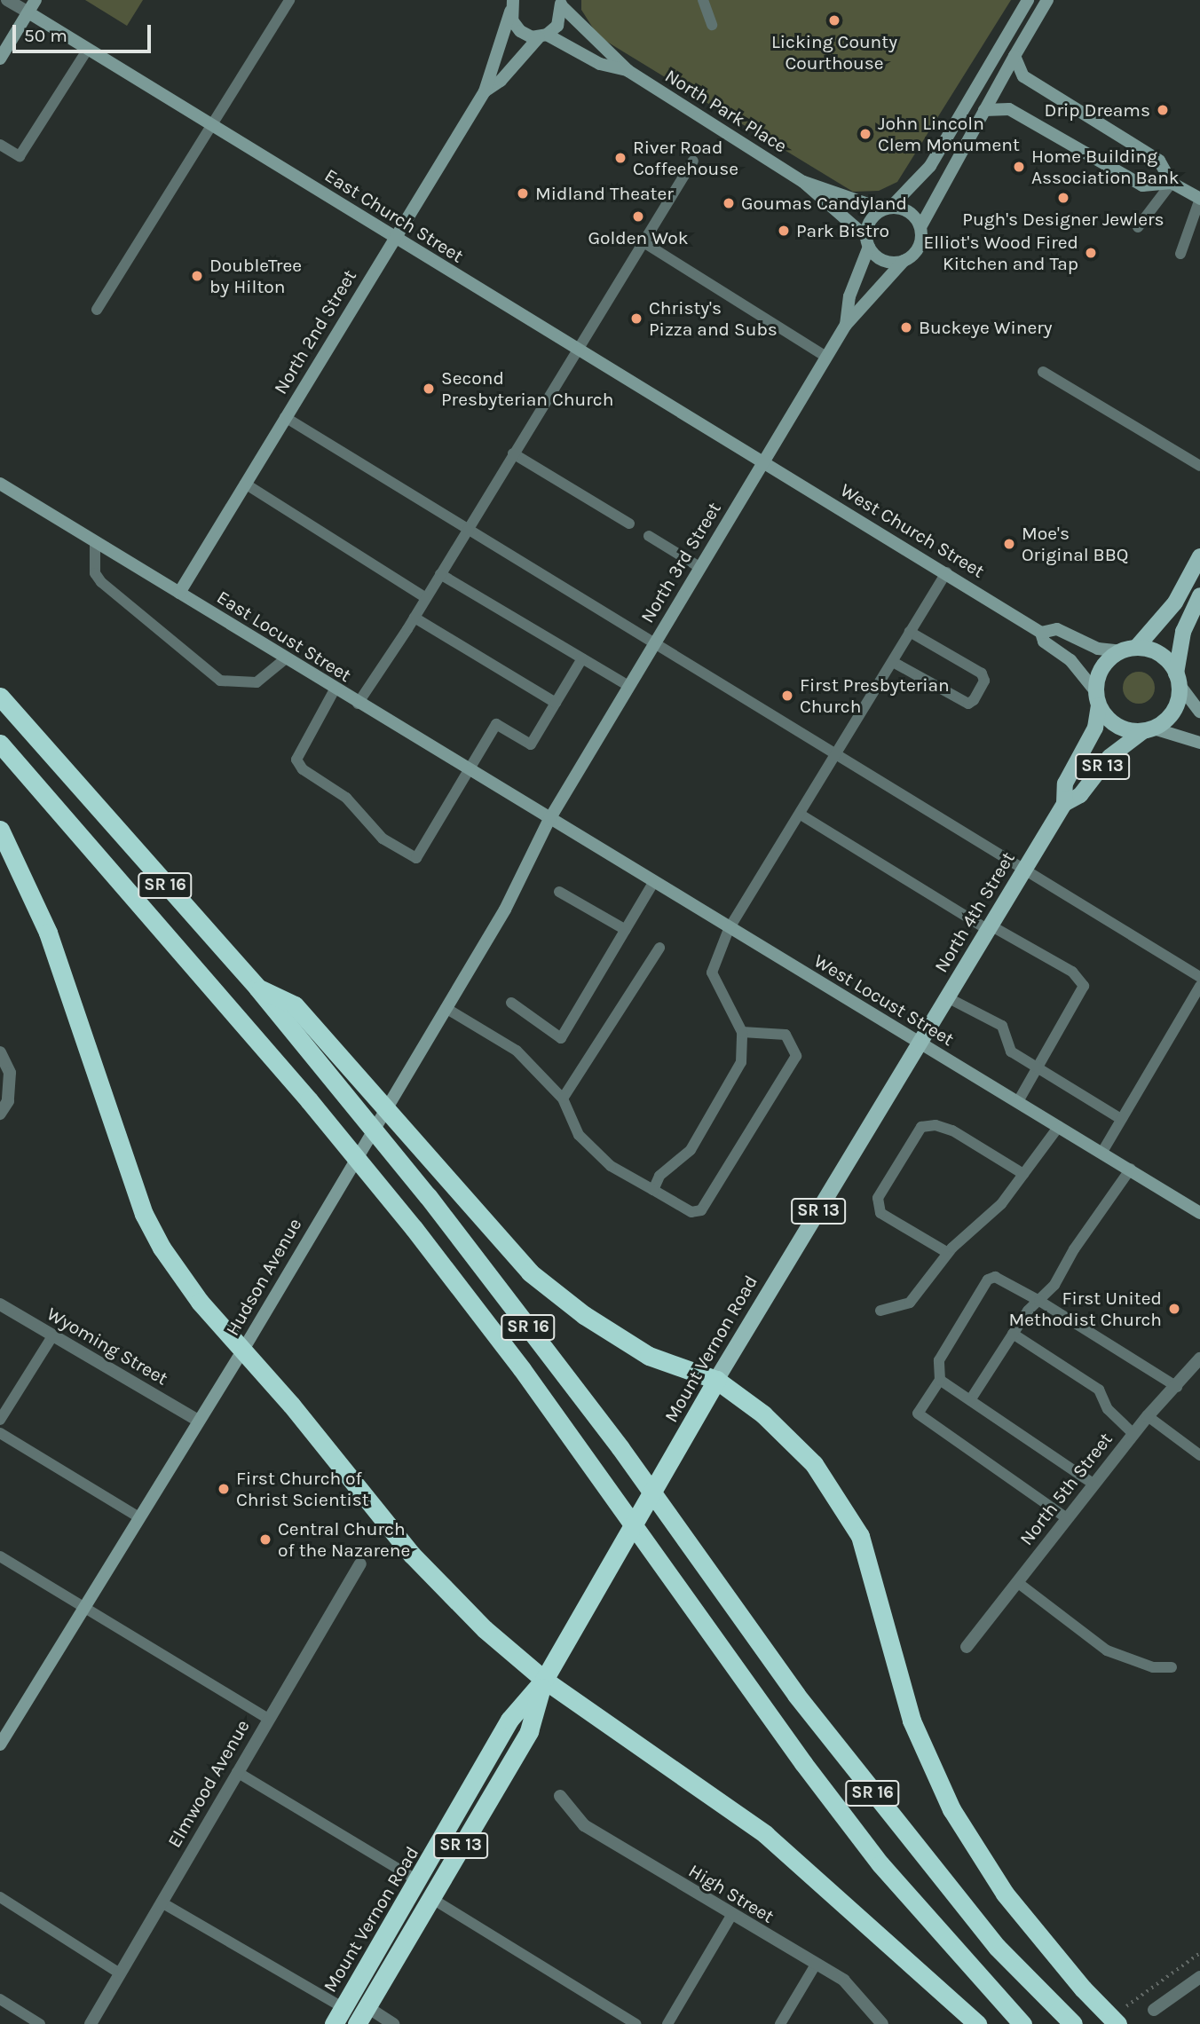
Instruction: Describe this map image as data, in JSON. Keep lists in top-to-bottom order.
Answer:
{
  "streets": {
    "highway": ["SR 13", "SR 16", "Mount Vernon Road"],
    "main road": ["North 4th Street"],
    "street": [
      "North Park Place",
      "East Church Street",
      "North 2nd Street",
      "West Church Street",
      "North 3rd Street",
      "East Locust Street",
      "West Locust Street",
      "Hudson Avenue",
      "Wyoming Street",
      "North 5th Street",
      "Elmwood Avenue",
      "High Street"
    ]
  },
  "crossings": [
    ["North Park Place", "North 2nd Street"],
    ["North Park Place", "North 3rd Street"],
    ["East Church Street", "North 2nd Street"],
    ["East Church Street", "West Church Street"],
    ["East Church Street", "North 3rd Street"],
    ["North 2nd Street", "East Locust Street"],
    ["West Church Street", "North 3rd Street"],
    ["West Church Street", "North 4th Street"],
    ["North 3rd Street", "East Locust Street"],
    ["North 3rd Street", "West Locust Street"],
    ["North 3rd Street", "Hudson Avenue"],
    ["East Locust Street", "West Locust Street"],
    ["East Locust Street", "Hudson Avenue"],
    ["North 4th Street", "West Locust Street"],
    ["North 4th Street", "Mount Vernon Road"],
    ["West Locust Street", "Hudson Avenue"],
    ["West Locust Street", "Mount Vernon Road"],
    ["Hudson Avenue", "Wyoming Street"]
  ],
  "places": [
    "Licking County Courthouse",
    "Drip Dreams",
    "John Lincoln Clem Monument",
    "River Road Coffeehouse",
    "Home Building Association Bank",
    "Midland Theater",
    "Pugh's Designer Jewlers",
    "Goumas Candyland",
    "Golden Wok",
    "Park Bistro",
    "Elliot's Wood Fired Kitchen and Tap",
    "DoubleTree by Hilton",
    "Christy's Pizza and Subs",
    "Buckeye Winery",
    "Second Presbyterian Church",
    "Moe's Original BBQ",
    "First Presbyterian Church",
    "First United Methodist Church",
    "First Church of Christ Scientist",
    "Central Church of the Nazarene"
  ],
  "scale_bar": "50 m"
}
